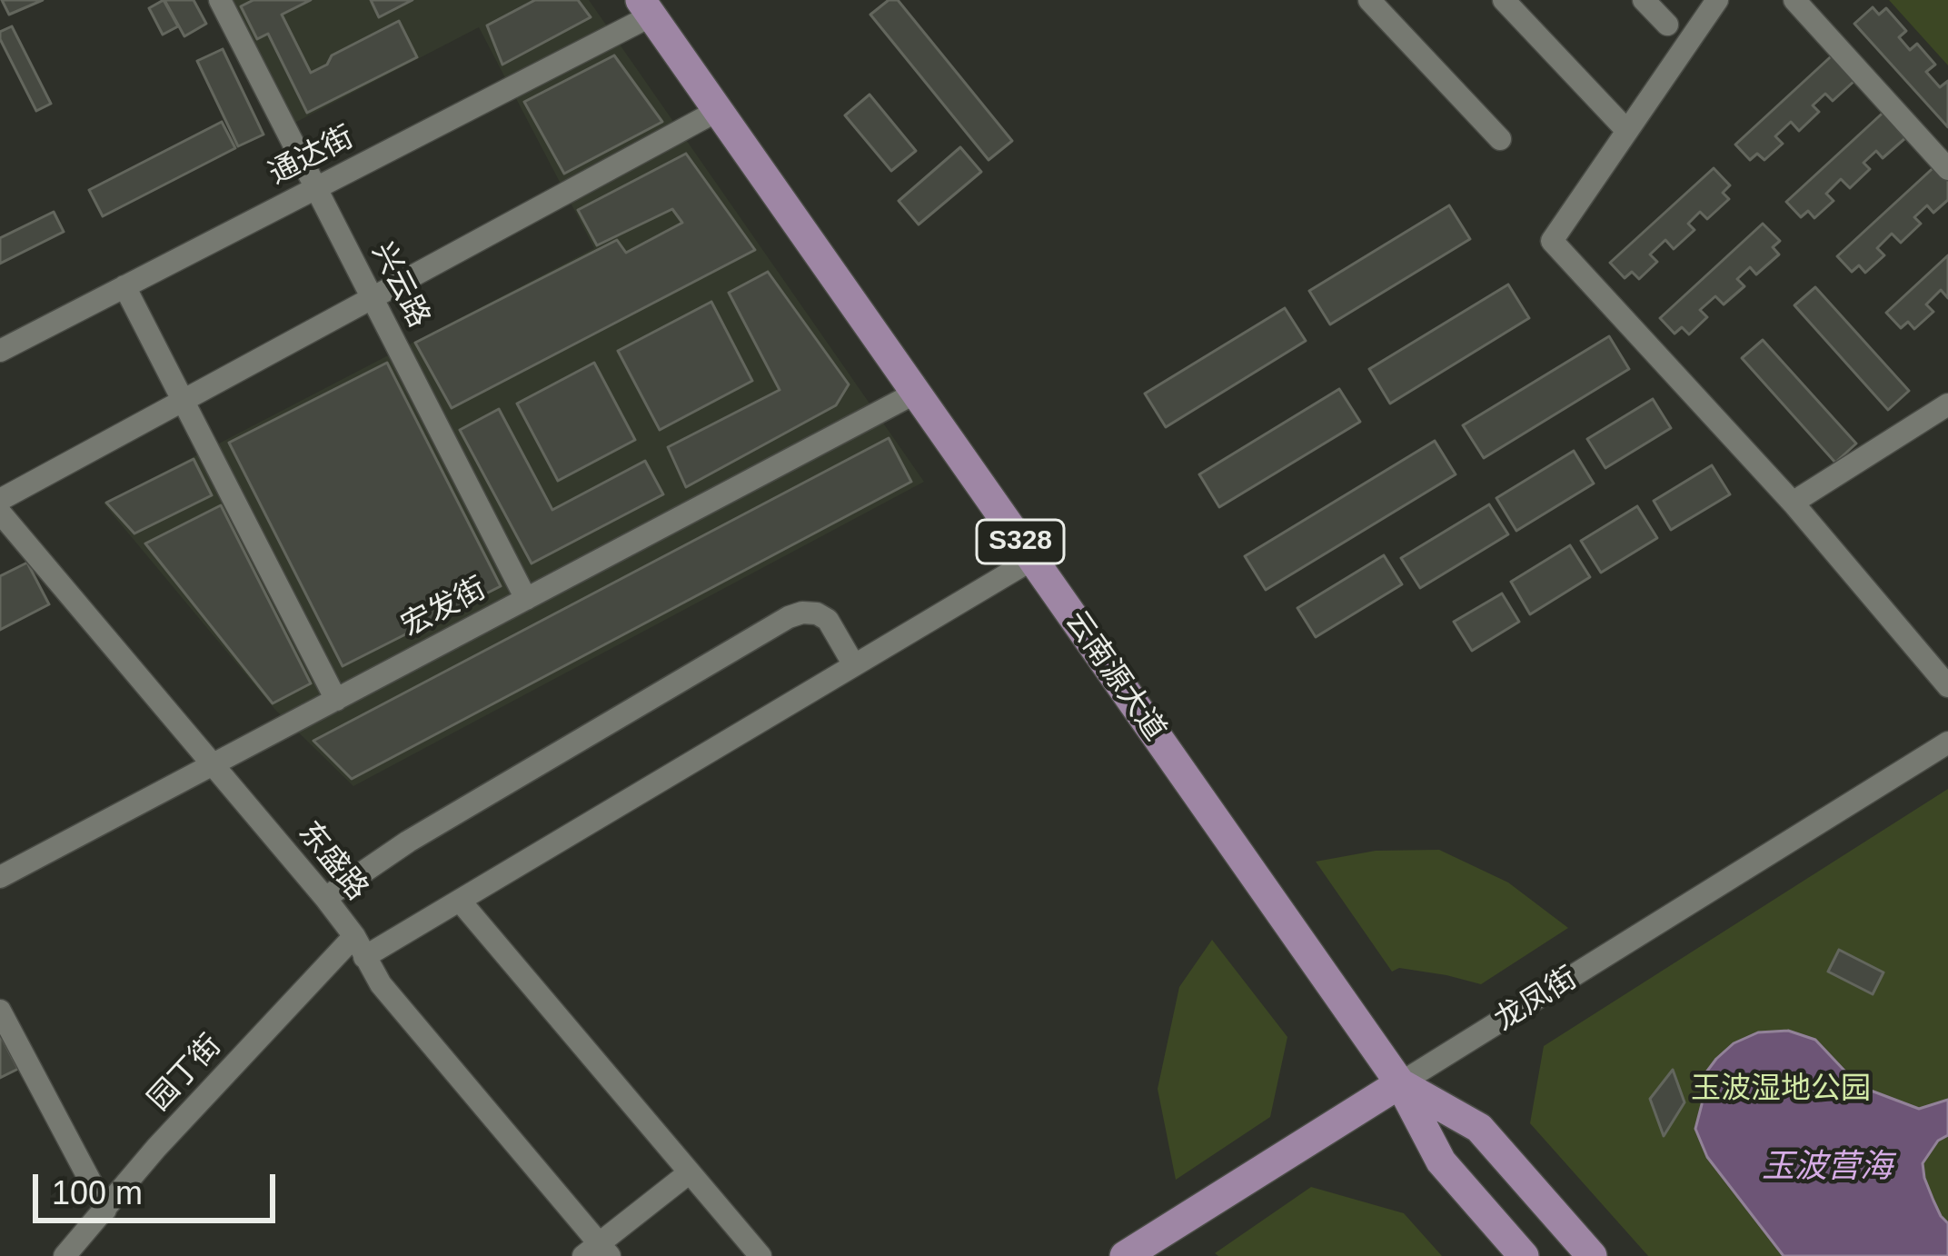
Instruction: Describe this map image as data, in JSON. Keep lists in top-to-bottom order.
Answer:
{
  "streets": {
    "main road": ["S328", "云南源大道", "龙凤街"],
    "street": [
      "通达街",
      "兴云路",
      "宏发街",
      "东盛路",
      "园丁街"
    ]
  },
  "crossings": [
    ["通达街", "兴云路"],
    ["通达街", "云南源大道"],
    ["兴云路", "宏发街"],
    ["宏发街", "云南源大道"],
    ["宏发街", "东盛路"],
    ["云南源大道", "龙凤街"],
    ["云南源大道", "园丁街"],
    ["东盛路", "园丁街"]
  ],
  "water": ["玉波营海"],
  "parks": ["玉波湿地公园"],
  "scale_bar": "100 m"
}
